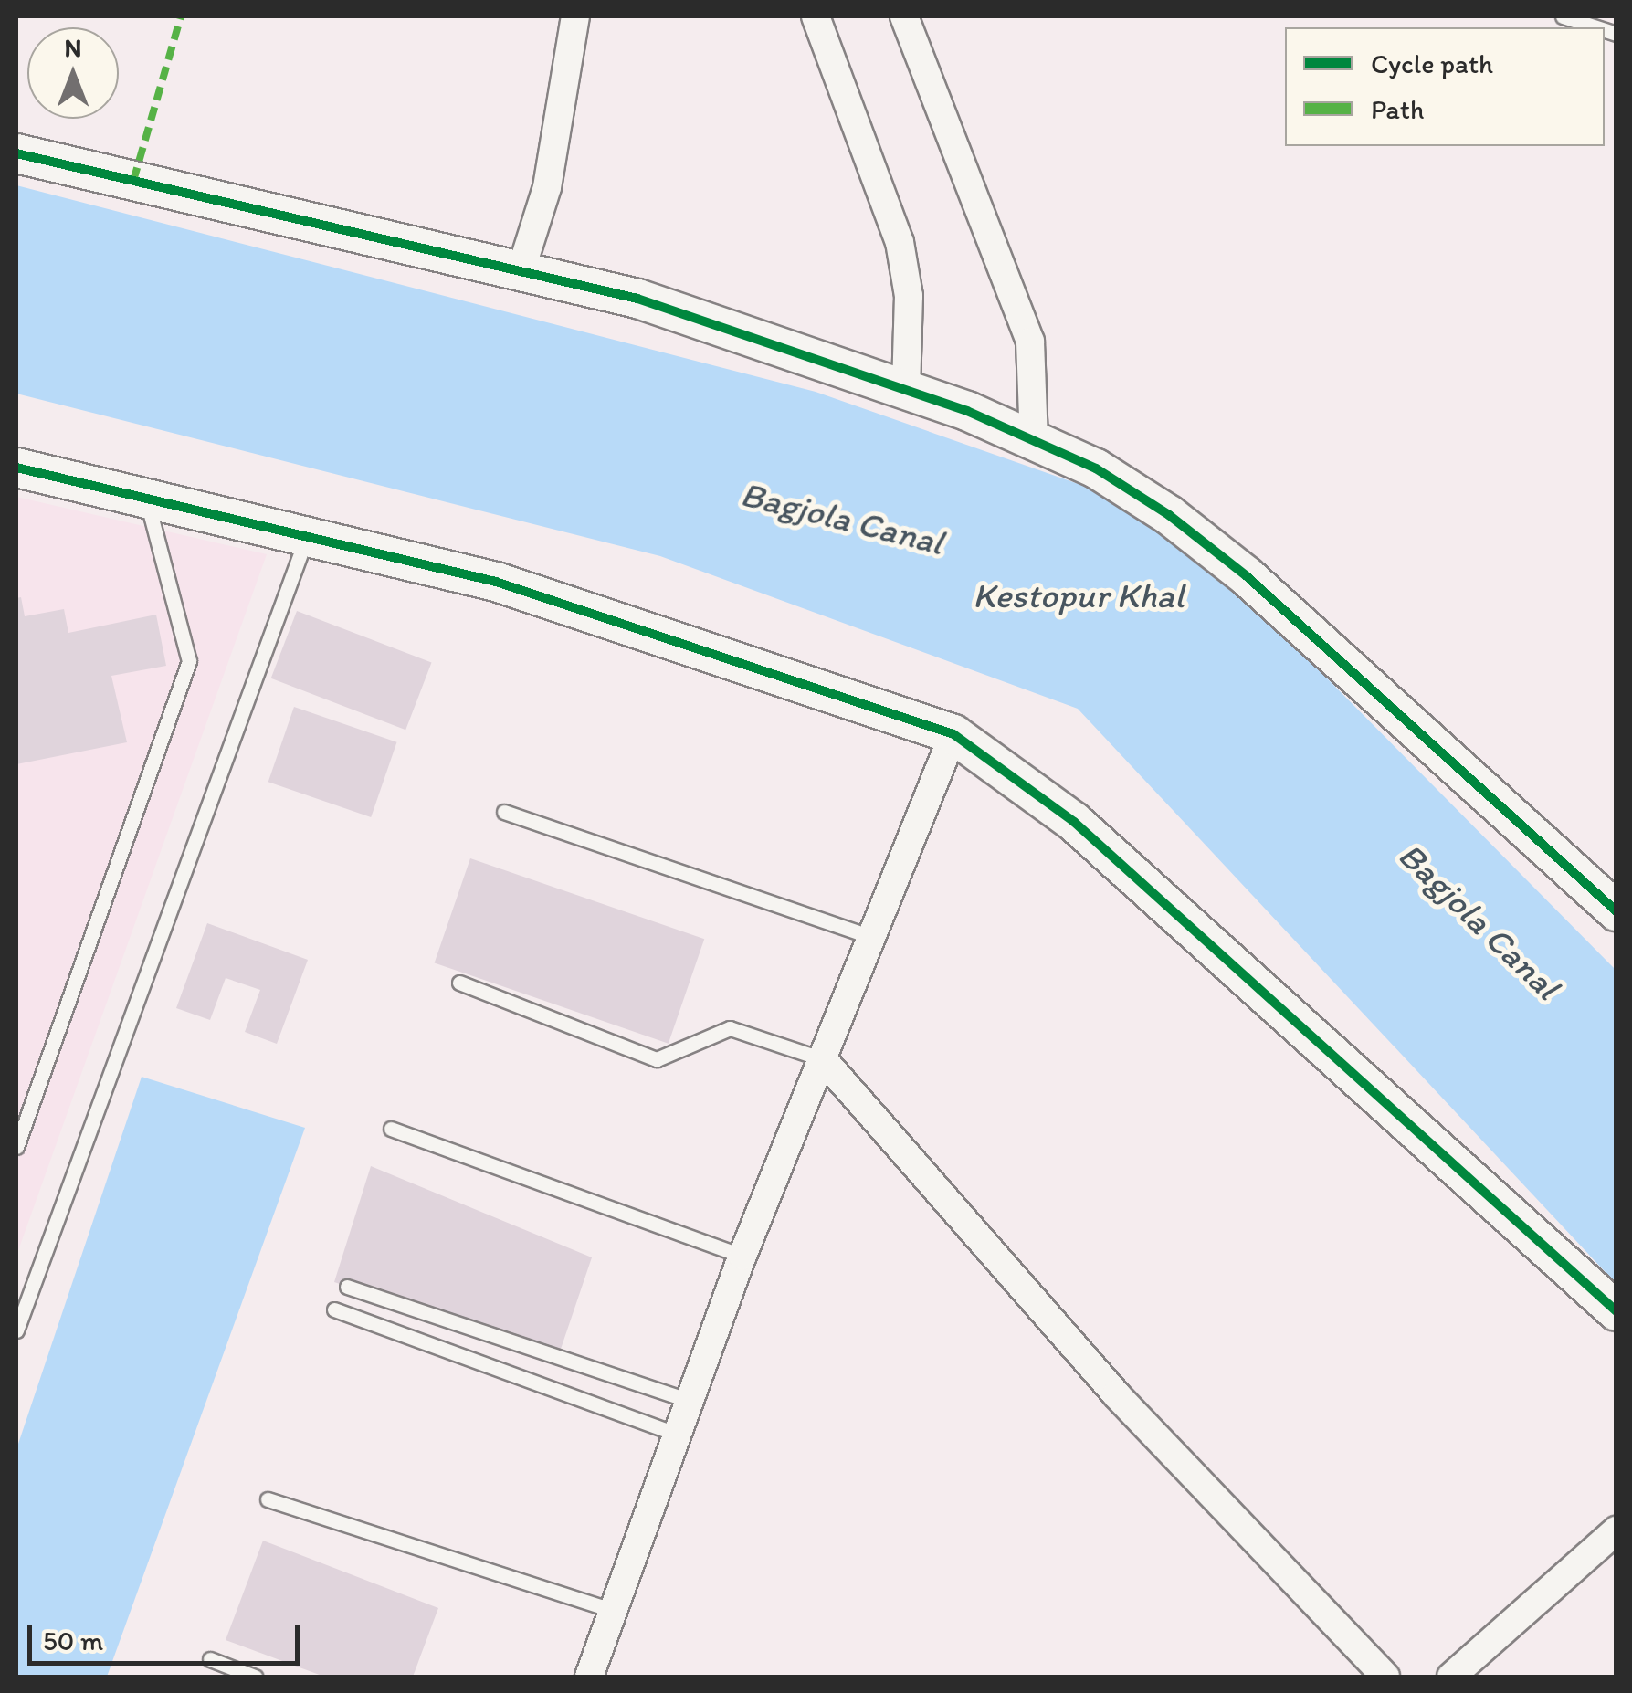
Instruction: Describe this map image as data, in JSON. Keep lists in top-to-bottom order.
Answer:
{
  "water": ["Bagjola Canal", "Kestopur Khal"],
  "legend": ["Cycle path", "Path"],
  "scale_bar": "50 m",
  "north": "top"
}
